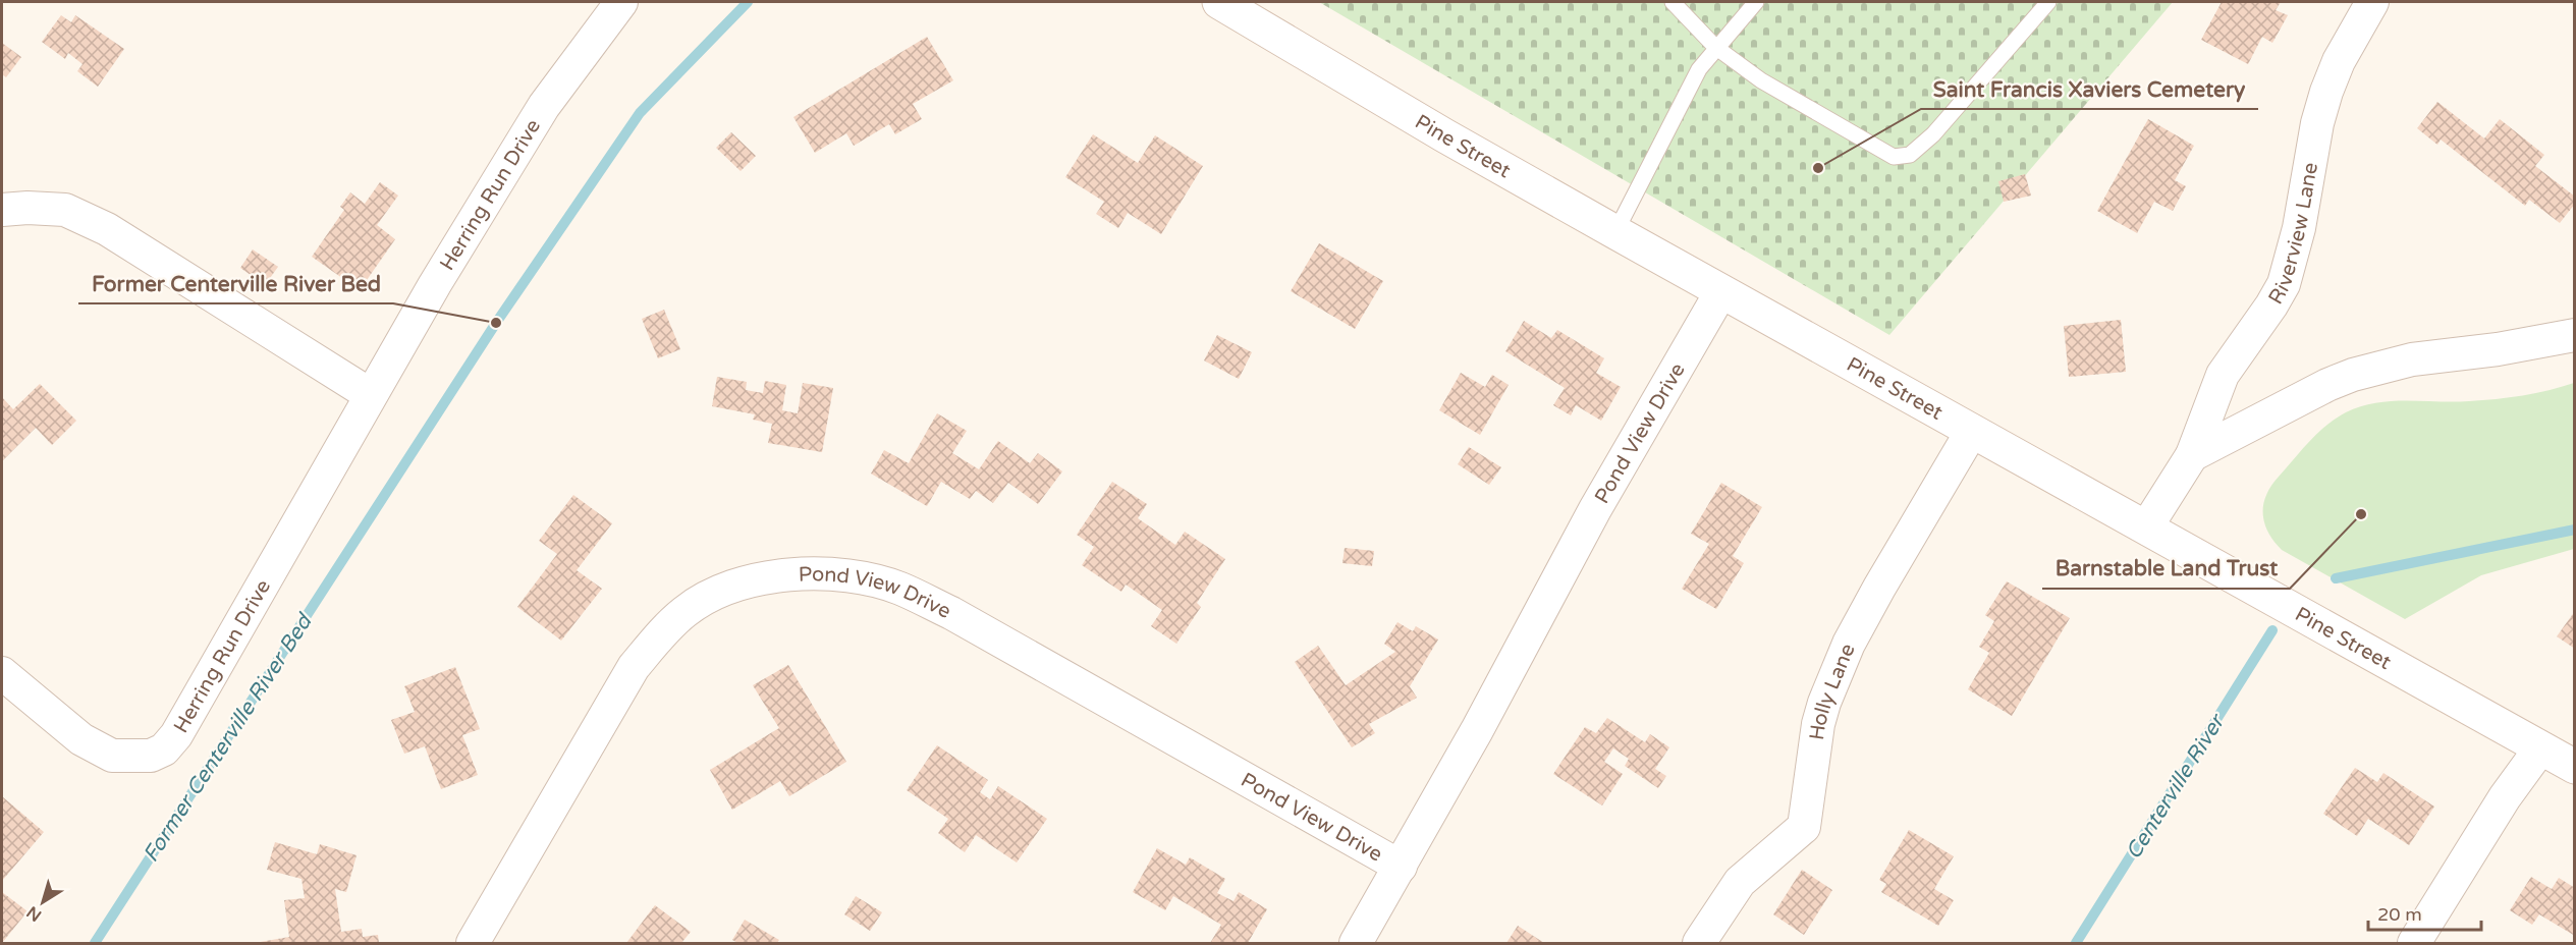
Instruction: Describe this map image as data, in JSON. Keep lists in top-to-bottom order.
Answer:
{
  "streets": {
    "main road": ["Pine Street"],
    "street": [
      "Herring Run Drive",
      "Riverview Lane",
      "Pond View Drive",
      "Holly Lane"
    ]
  },
  "crossings": [
    ["Pine Street", "Riverview Lane"],
    ["Pine Street", "Pond View Drive"],
    ["Pine Street", "Holly Lane"]
  ],
  "water": ["Former Centerville River Bed", "Centerville River"],
  "places": ["Saint Francis Xaviers Cemetery", "Former Centerville River Bed", "Barnstable Land Trust"],
  "scale_bar": "20 m",
  "north": "bottom left"
}
